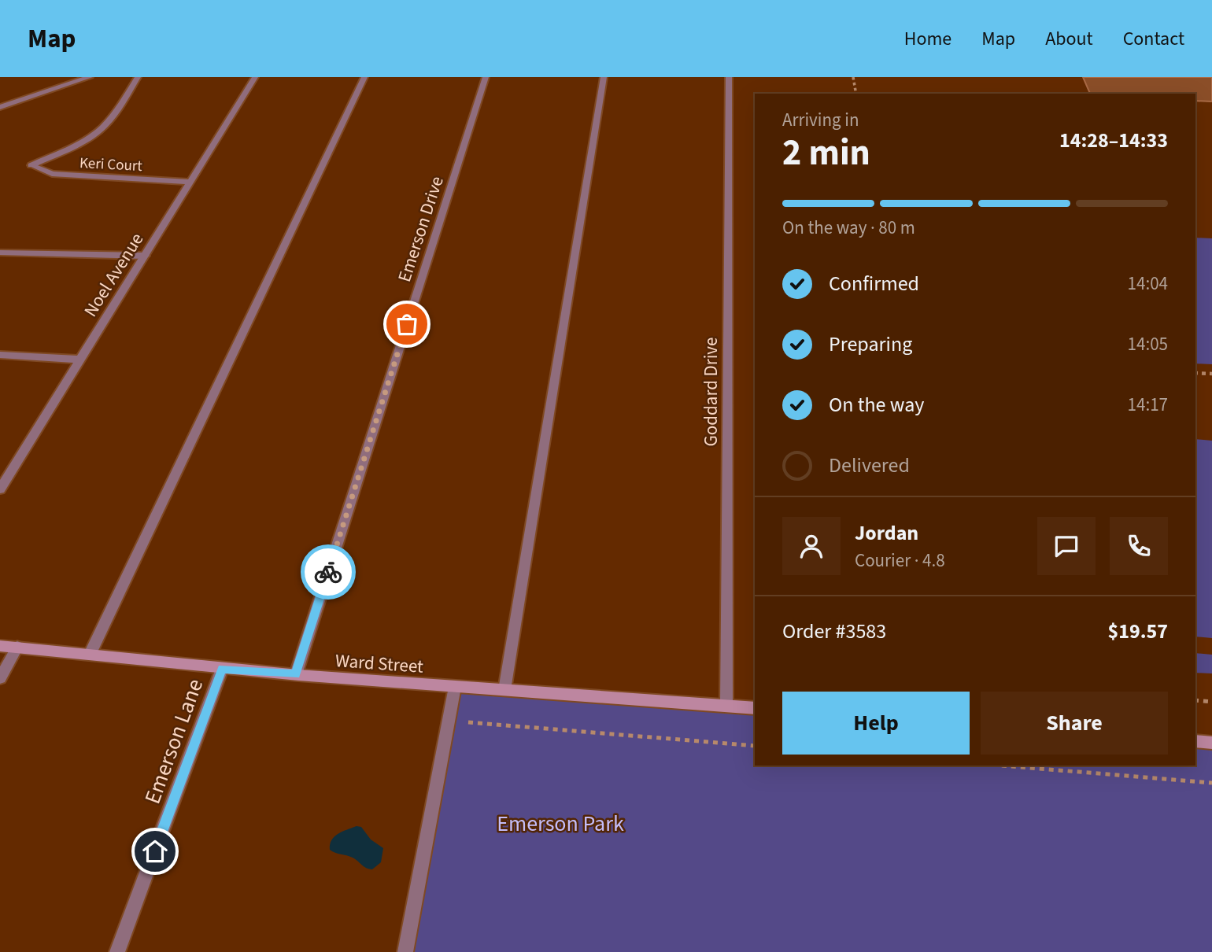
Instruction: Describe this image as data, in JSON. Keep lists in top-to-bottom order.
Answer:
{
  "streets": {
    "street": [
      "Keri Court",
      "Emerson Drive",
      "Noel Avenue",
      "Goddard Drive",
      "Ward Street",
      "Emerson Lane"
    ]
  },
  "crossings": [
    ["Keri Court", "Noel Avenue"],
    ["Emerson Drive", "Ward Street"],
    ["Goddard Drive", "Ward Street"],
    ["Ward Street", "Emerson Lane"]
  ],
  "parks": ["Emerson Park"],
  "page": {
    "header": "Map",
    "nav": [
      "Home",
      "Map",
      "About",
      "Contact"
    ],
    "heading": ["2 min", "Arriving in", "14:28–14:33"],
    "panel": [
      "Jordan",
      "Courier · 4.8",
      "Order #3583",
      "$19.57"
    ],
    "bar": "On the way · 80 m",
    "list": [
      ["Confirmed", "14:04"],
      ["Preparing", "14:05"],
      ["On the way", "14:17"],
      "Delivered"
    ],
    "buttons": ["Help", "Share"]
  }
}
